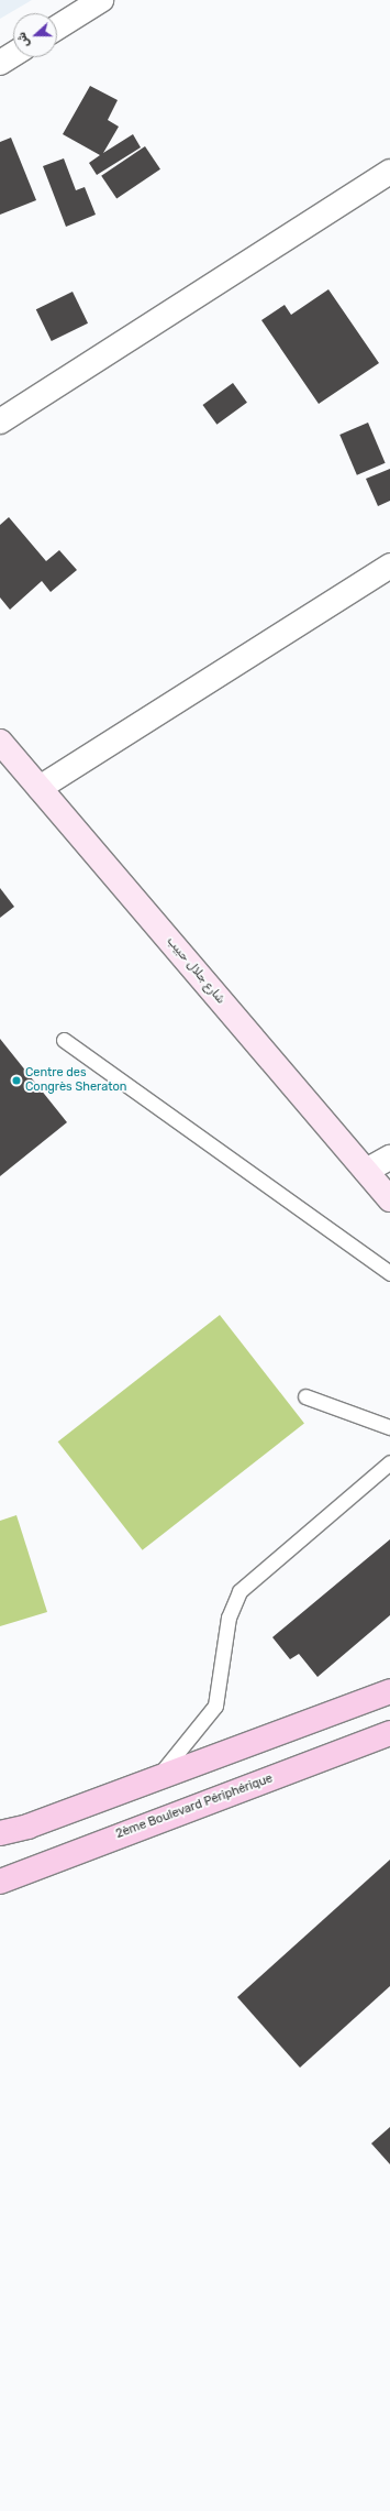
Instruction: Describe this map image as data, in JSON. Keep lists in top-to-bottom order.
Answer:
{
  "streets": {
    "main road": ["2ème Boulevard Périphérique"],
    "street": ["شارع جلال حبيب"]
  },
  "places": ["Centre des Congrès Sheraton"],
  "north": "left"
}
